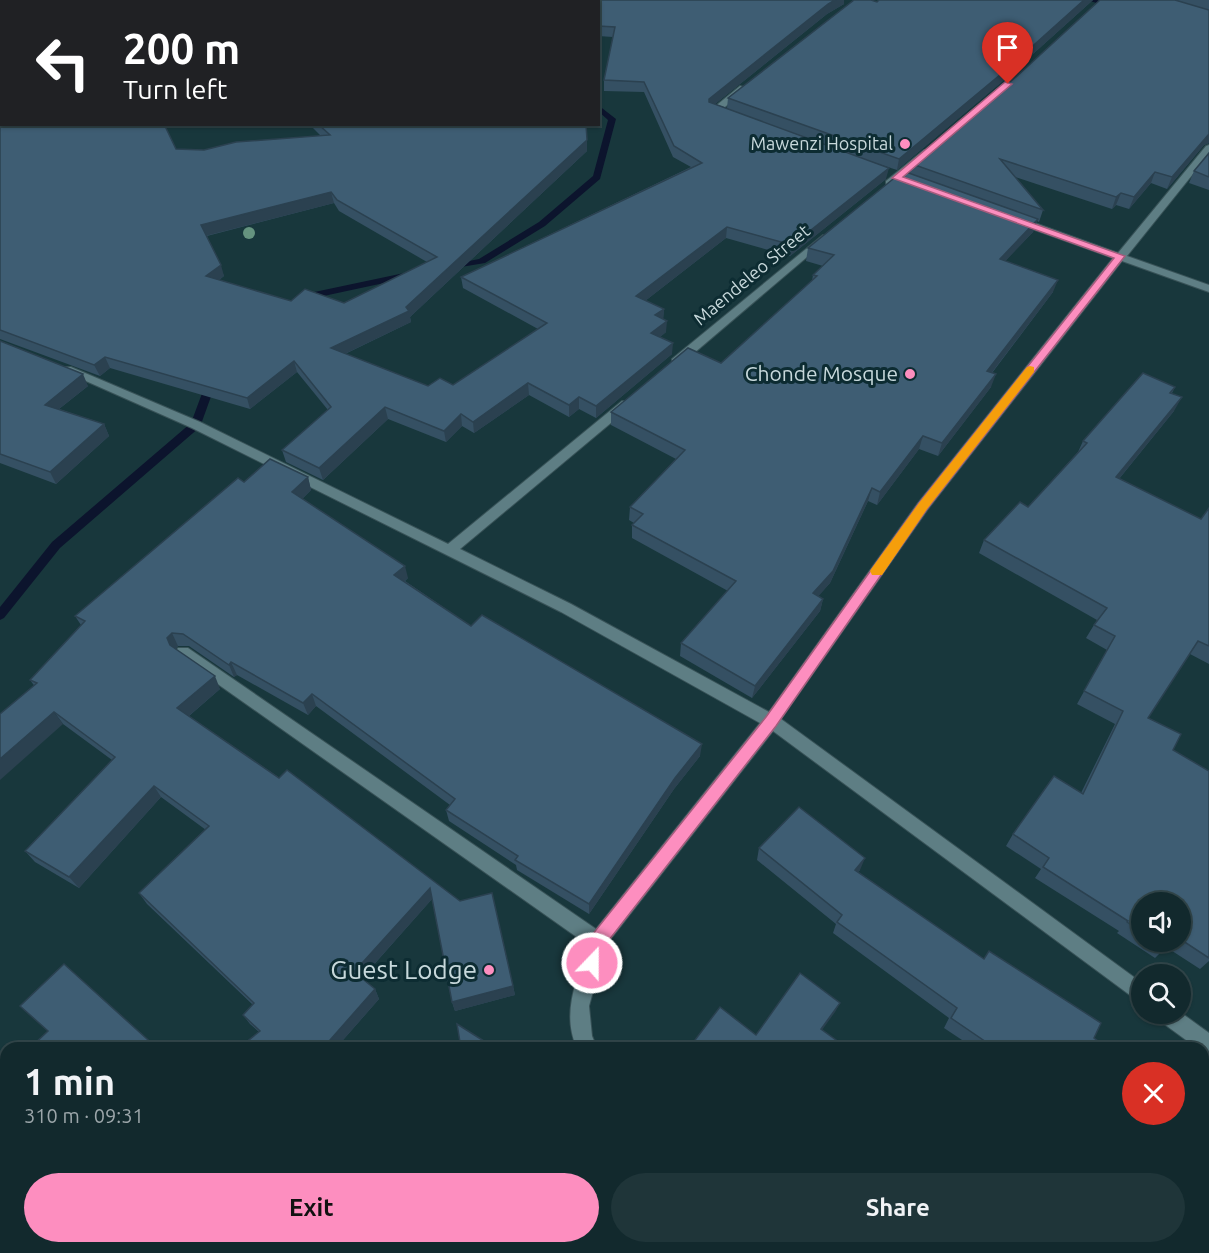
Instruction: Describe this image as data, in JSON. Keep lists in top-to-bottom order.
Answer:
{
  "streets": {
    "street": ["Maendeleo Street"]
  },
  "places": ["Mawenzi Hospital", "Chonde Mosque", "Guest Lodge"],
  "page": {
    "turn": ["200 m", "Turn left"],
    "heading": ["1 min", "310 m · 09:31"],
    "buttons": ["Exit", "Share"]
  }
}
